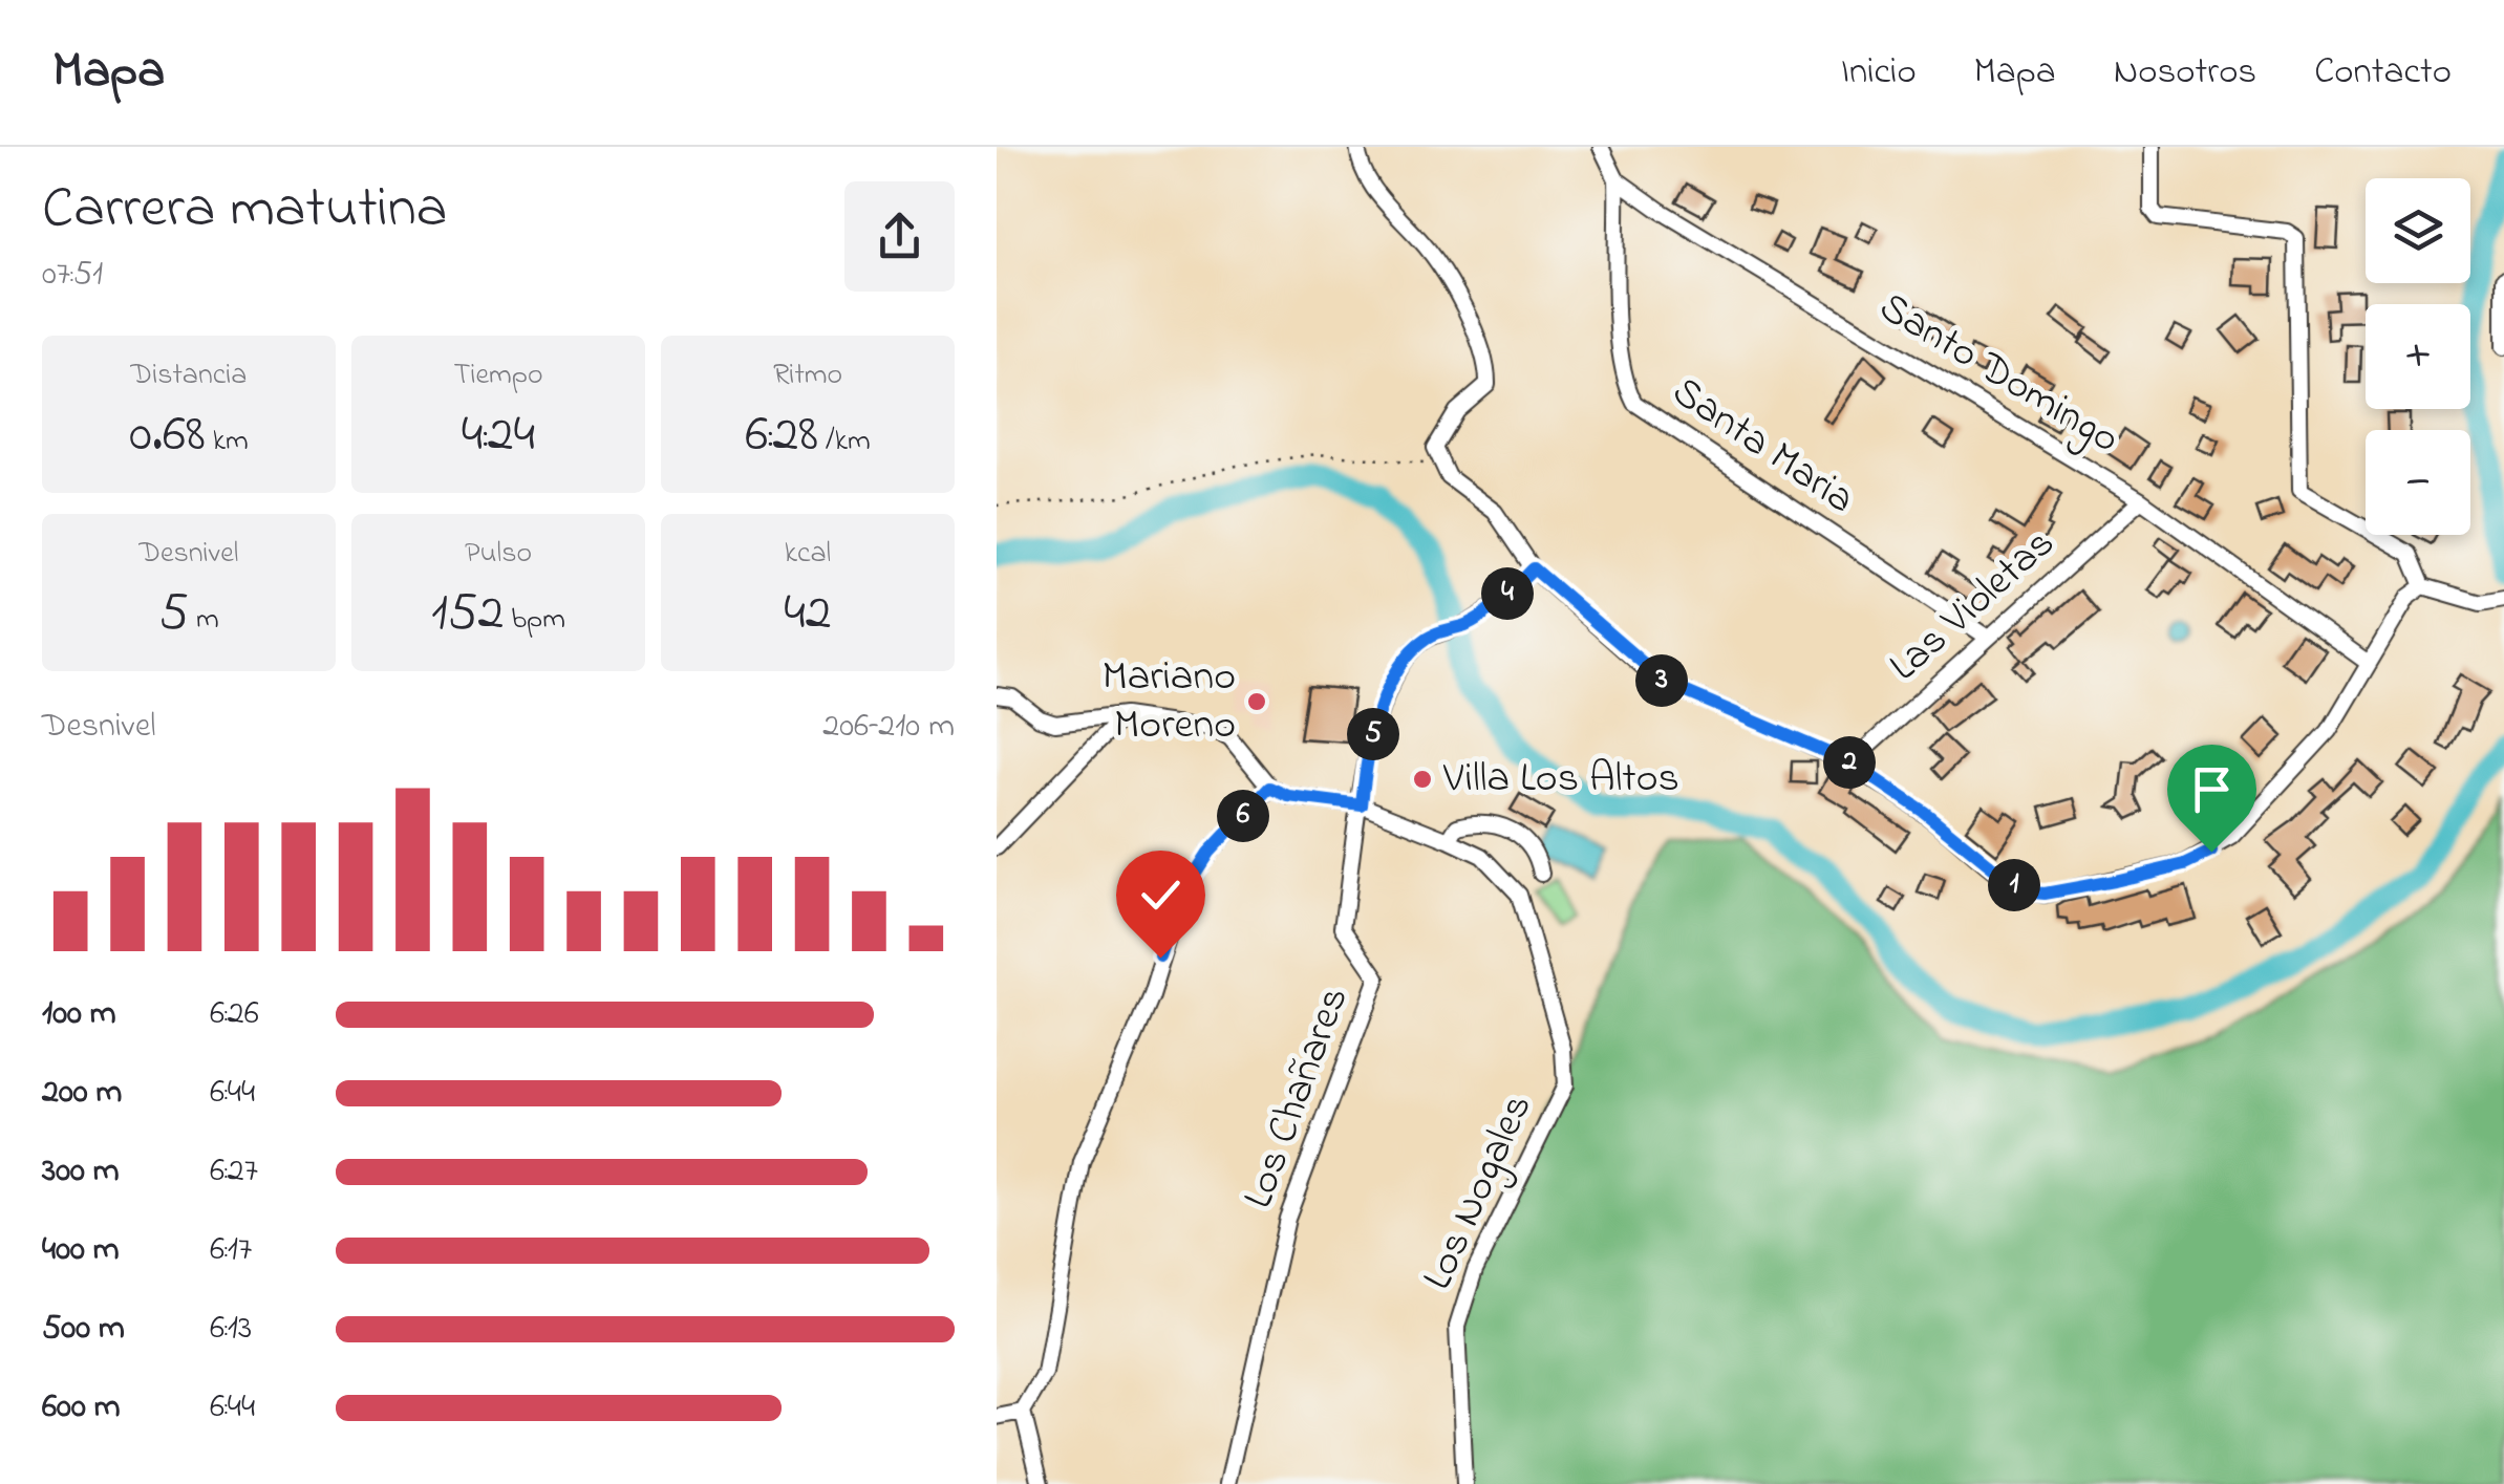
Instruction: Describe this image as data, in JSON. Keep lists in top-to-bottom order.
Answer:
{
  "streets": {
    "street": [
      "Santo Domingo",
      "Santa Maria",
      "Las Violetas",
      "Los Chañares",
      "Los Nogales"
    ]
  },
  "crossings": [
    ["Santo Domingo", "Santa Maria"],
    ["Santo Domingo", "Las Violetas"],
    ["Santa Maria", "Las Violetas"],
    ["Los Chañares", "Los Nogales"]
  ],
  "places": ["Mariano Moreno", "Villa Los Altos"],
  "page": {
    "header": "Mapa",
    "nav": [
      "Inicio",
      "Mapa",
      "Nosotros",
      "Contacto"
    ],
    "heading": ["Carrera matutina", "07:51"],
    "map_buttons": ["+", "−"],
    "stats": [
      ["Distancia", "0.68 km"],
      ["Tiempo", "4:24"],
      ["Ritmo", "6:28 /km"],
      ["Desnivel", "5 m"],
      ["Pulso", "152 bpm"],
      ["kcal", "42"]
    ],
    "pins": [
      "4",
      "3",
      "5",
      "2",
      "6",
      "1"
    ],
    "chart": ["Desnivel", "206–210 m"],
    "list": [
      {
        "name": "100 m",
        "note": "6:26"
      },
      {
        "name": "200 m",
        "note": "6:44"
      },
      {
        "name": "300 m",
        "note": "6:27"
      },
      {
        "name": "400 m",
        "note": "6:17"
      },
      {
        "name": "500 m",
        "note": "6:13"
      },
      {
        "name": "600 m",
        "note": "6:44"
      }
    ]
  }
}
